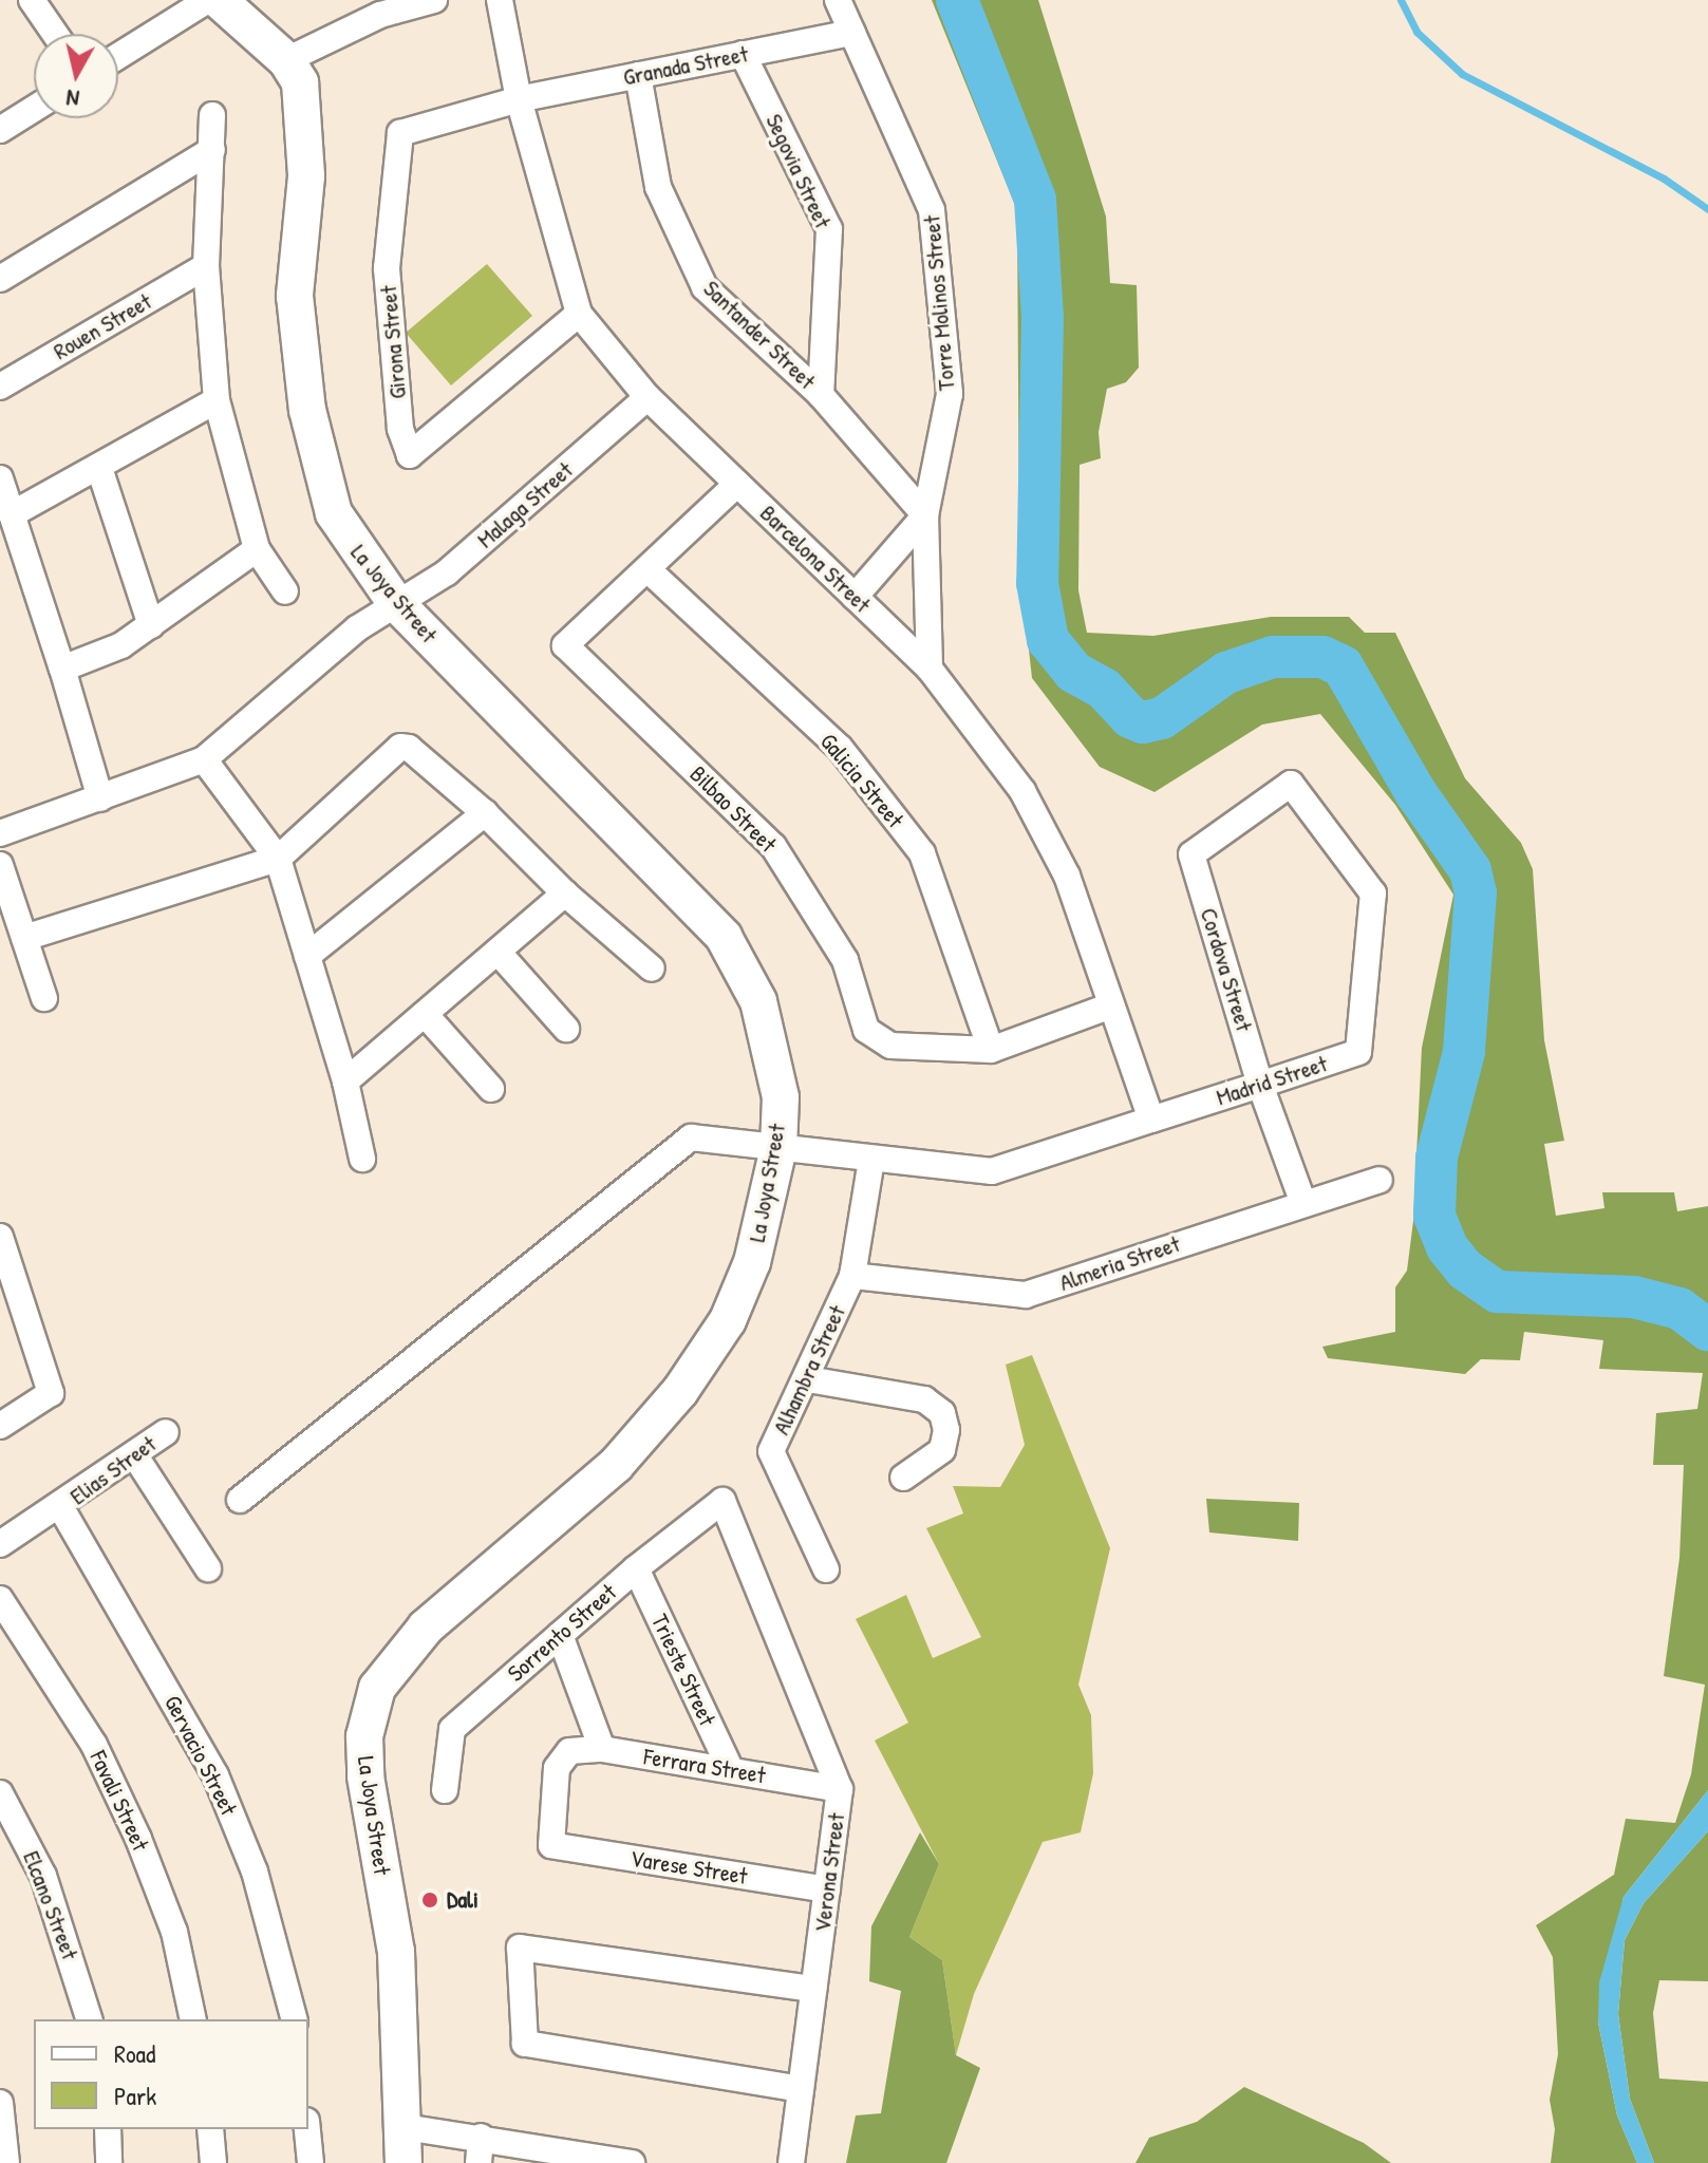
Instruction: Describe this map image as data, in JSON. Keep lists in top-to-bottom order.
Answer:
{
  "streets": {
    "street": [
      "Granada Street",
      "Segovia Street",
      "Torre Molinos Street",
      "Rouen Street",
      "Santander Street",
      "Girona Street",
      "Malaga Street",
      "Barcelona Street",
      "La Joya Street",
      "Galicia Street",
      "Bilbao Street",
      "Cordova Street",
      "Madrid Street",
      "Almeria Street",
      "Alhambra Street",
      "Elias Street",
      "Sorrento Street",
      "Trieste Street",
      "Gervacio Street",
      "Ferrara Street",
      "Favali Street",
      "Varese Street",
      "Verona Street",
      "Elcano Street"
    ]
  },
  "crossings": [
    ["Granada Street", "Segovia Street"],
    ["Granada Street", "Torre Molinos Street"],
    ["Granada Street", "Santander Street"],
    ["Granada Street", "Girona Street"],
    ["Granada Street", "Barcelona Street"],
    ["Segovia Street", "Santander Street"],
    ["Torre Molinos Street", "Santander Street"],
    ["Torre Molinos Street", "Barcelona Street"],
    ["Girona Street", "Barcelona Street"],
    ["Malaga Street", "Barcelona Street"],
    ["Malaga Street", "La Joya Street"],
    ["Barcelona Street", "Bilbao Street"],
    ["Barcelona Street", "Madrid Street"],
    ["La Joya Street", "Madrid Street"],
    ["Galicia Street", "Bilbao Street"],
    ["Cordova Street", "Madrid Street"],
    ["Cordova Street", "Almeria Street"],
    ["Madrid Street", "Alhambra Street"],
    ["Almeria Street", "Alhambra Street"],
    ["Elias Street", "Gervacio Street"],
    ["Sorrento Street", "Trieste Street"],
    ["Sorrento Street", "Verona Street"],
    ["Trieste Street", "Ferrara Street"],
    ["Ferrara Street", "Varese Street"],
    ["Ferrara Street", "Verona Street"],
    ["Varese Street", "Verona Street"]
  ],
  "places": ["Dali"],
  "legend": ["Road", "Park"],
  "north": "bottom"
}
